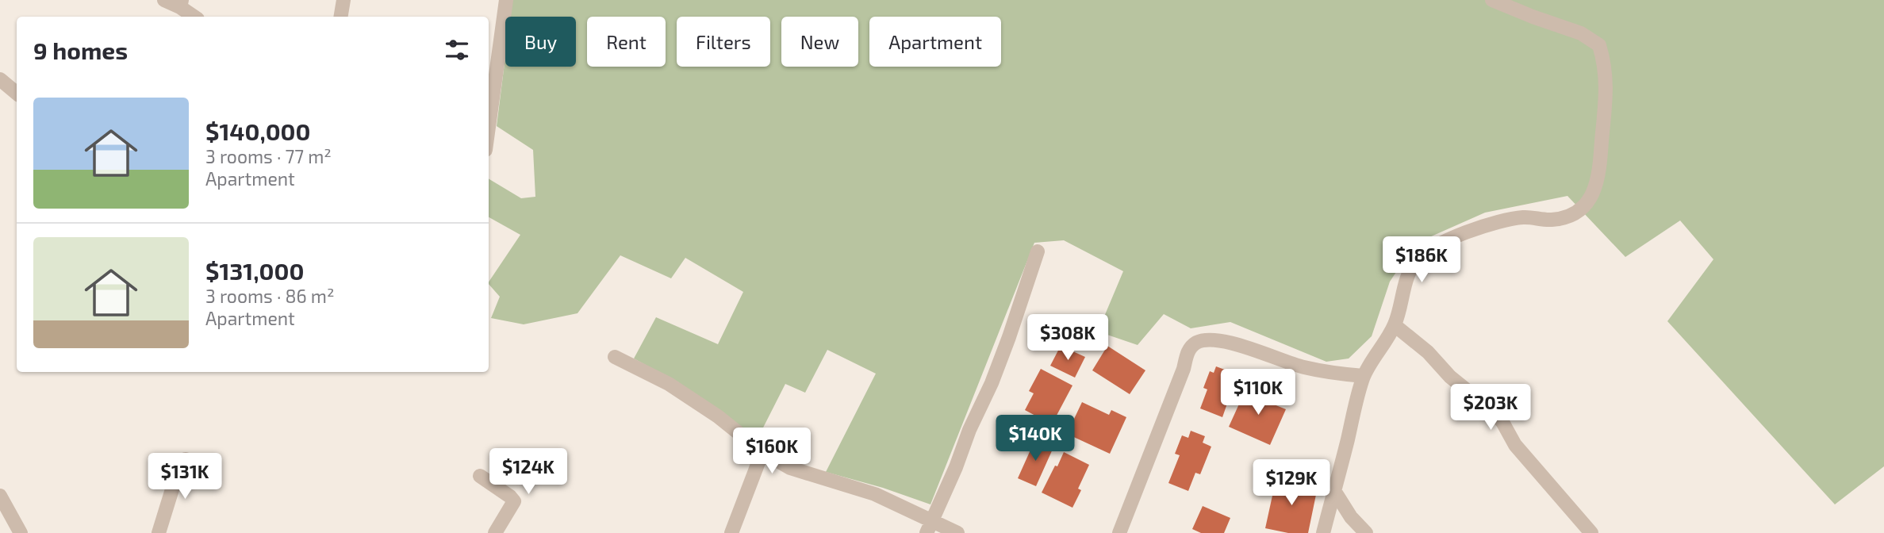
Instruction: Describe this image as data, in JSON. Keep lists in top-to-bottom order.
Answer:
{
  "page": {
    "chip": [
      "Buy",
      "Rent",
      "Filters",
      "New",
      "Apartment"
    ],
    "heading": "9 homes",
    "list": [
      {
        "name": "$140,000",
        "note": "3 rooms · 77 m² · Apartment"
      },
      {
        "name": "$131,000",
        "note": "3 rooms · 86 m² · Apartment"
      }
    ],
    "price": [
      "$186K",
      "$308K",
      "$110K",
      "$203K",
      "$140K",
      "$160K",
      "$124K",
      "$131K",
      "$129K"
    ]
  }
}
